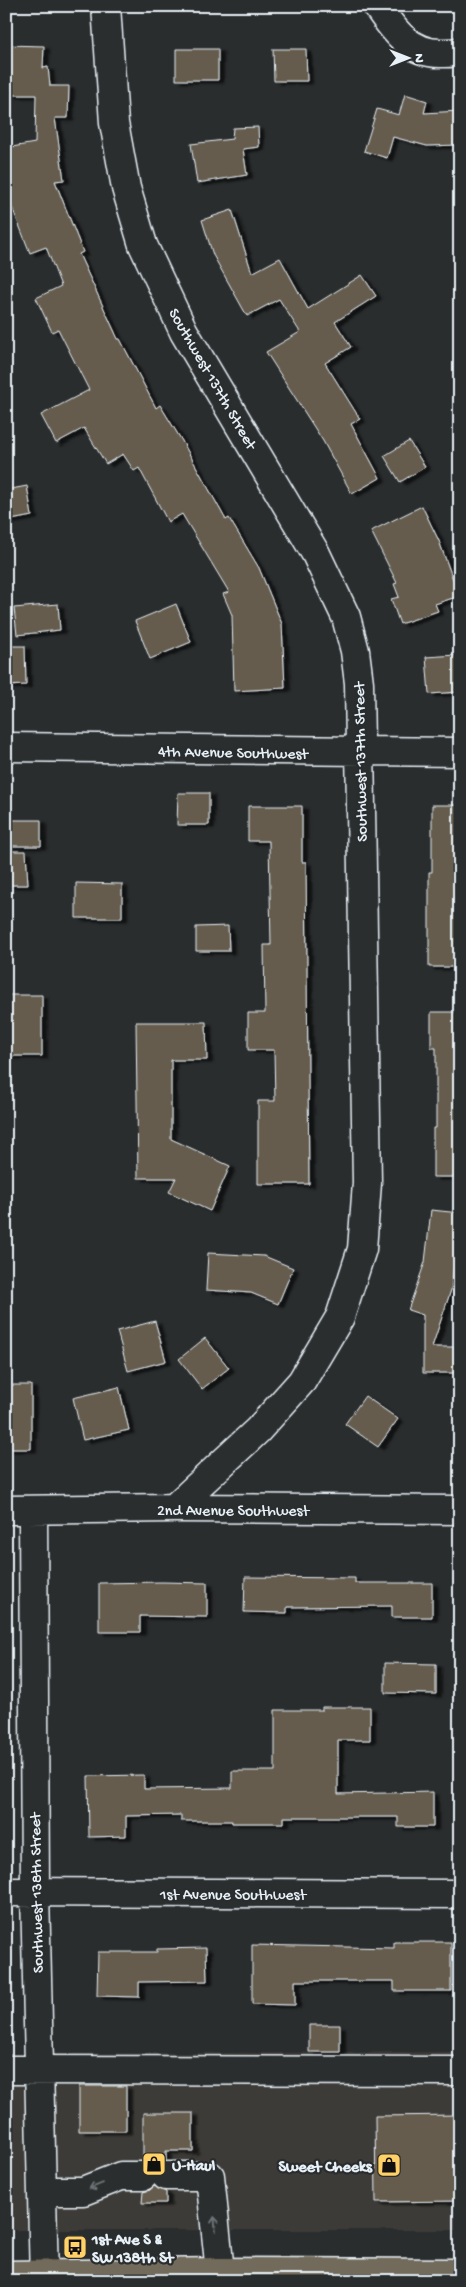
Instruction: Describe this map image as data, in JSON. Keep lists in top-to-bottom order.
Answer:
{
  "streets": {
    "street": [
      "Southwest 137th Street",
      "4th Avenue Southwest",
      "2nd Avenue Southwest",
      "Southwest 138th Street",
      "1st Avenue Southwest"
    ]
  },
  "crossings": [
    ["Southwest 137th Street", "4th Avenue Southwest"],
    ["Southwest 137th Street", "2nd Avenue Southwest"],
    ["2nd Avenue Southwest", "Southwest 138th Street"],
    ["Southwest 138th Street", "1st Avenue Southwest"]
  ],
  "places": {
    "shop": ["U-Haul", "Sweet Cheeks"],
    "bus stop": ["1st Ave S & SW 138th St"]
  },
  "north": "right"
}
